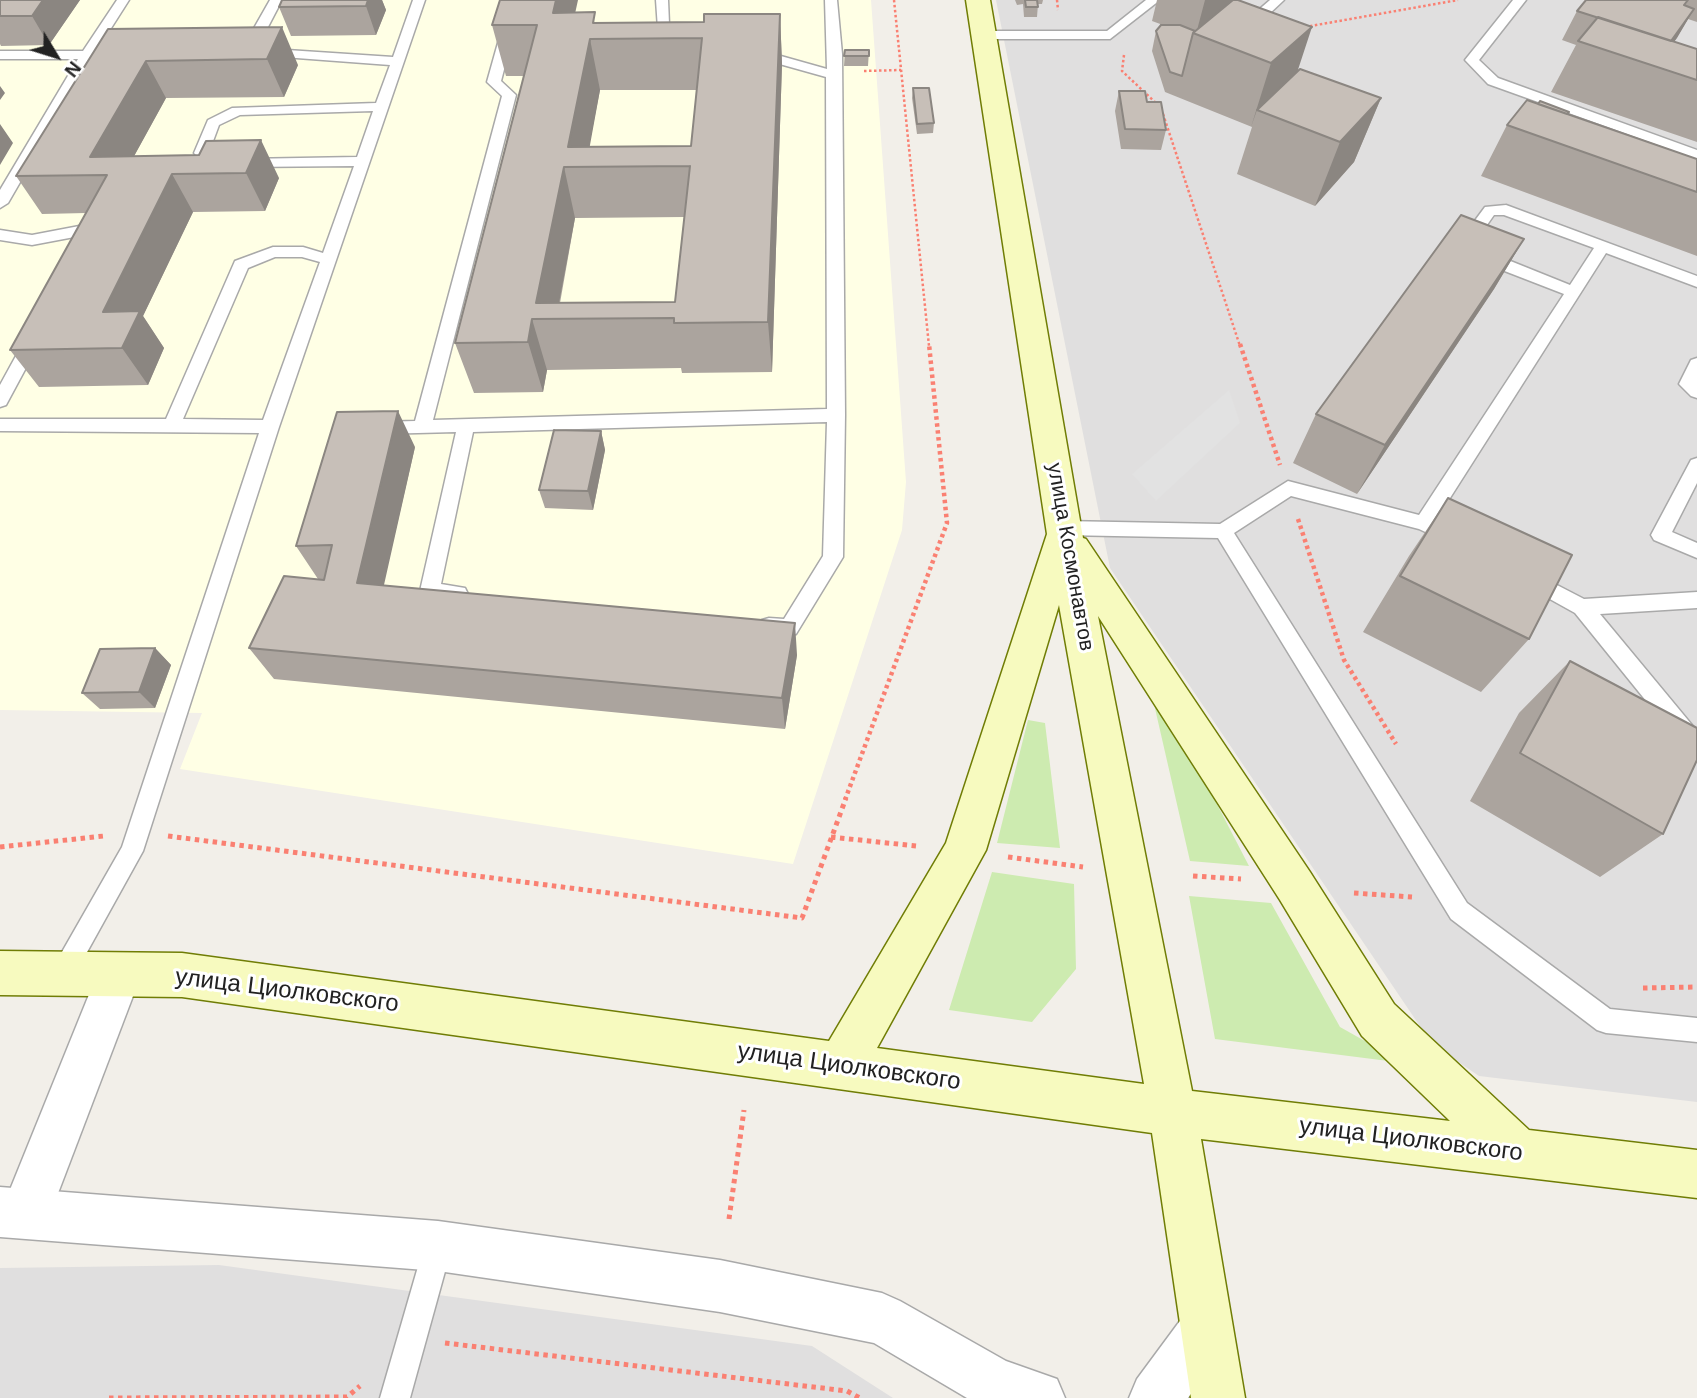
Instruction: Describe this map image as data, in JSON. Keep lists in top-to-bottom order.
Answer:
{
  "streets": {
    "main road": ["улица Космонавтов", "улица Циолковского"]
  },
  "crossings": [
    ["улица Космонавтов", "улица Циолковского"]
  ],
  "north": "bottom right"
}
